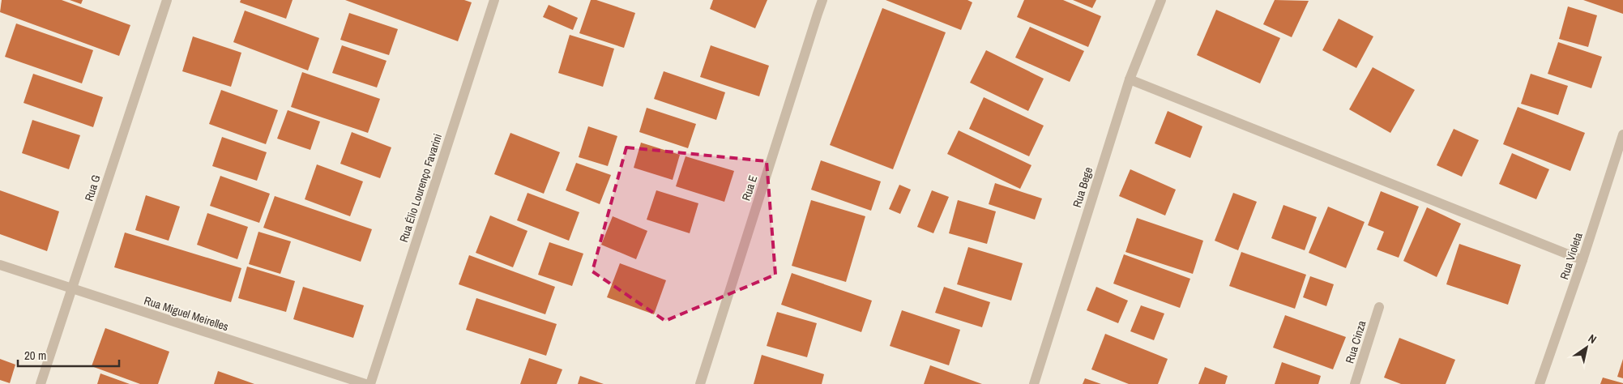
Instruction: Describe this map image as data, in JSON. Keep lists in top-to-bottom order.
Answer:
{
  "streets": {
    "street": [
      "Rua Bege",
      "Rua G",
      "Rua Élio Lourenço Favarini",
      "Rua E",
      "Rua Violeta",
      "Rua Miguel Meirelles",
      "Rua Cinza"
    ]
  },
  "crossings": [
    ["Rua G", "Rua Miguel Meirelles"]
  ],
  "scale_bar": "20 m",
  "north": "top right"
}
